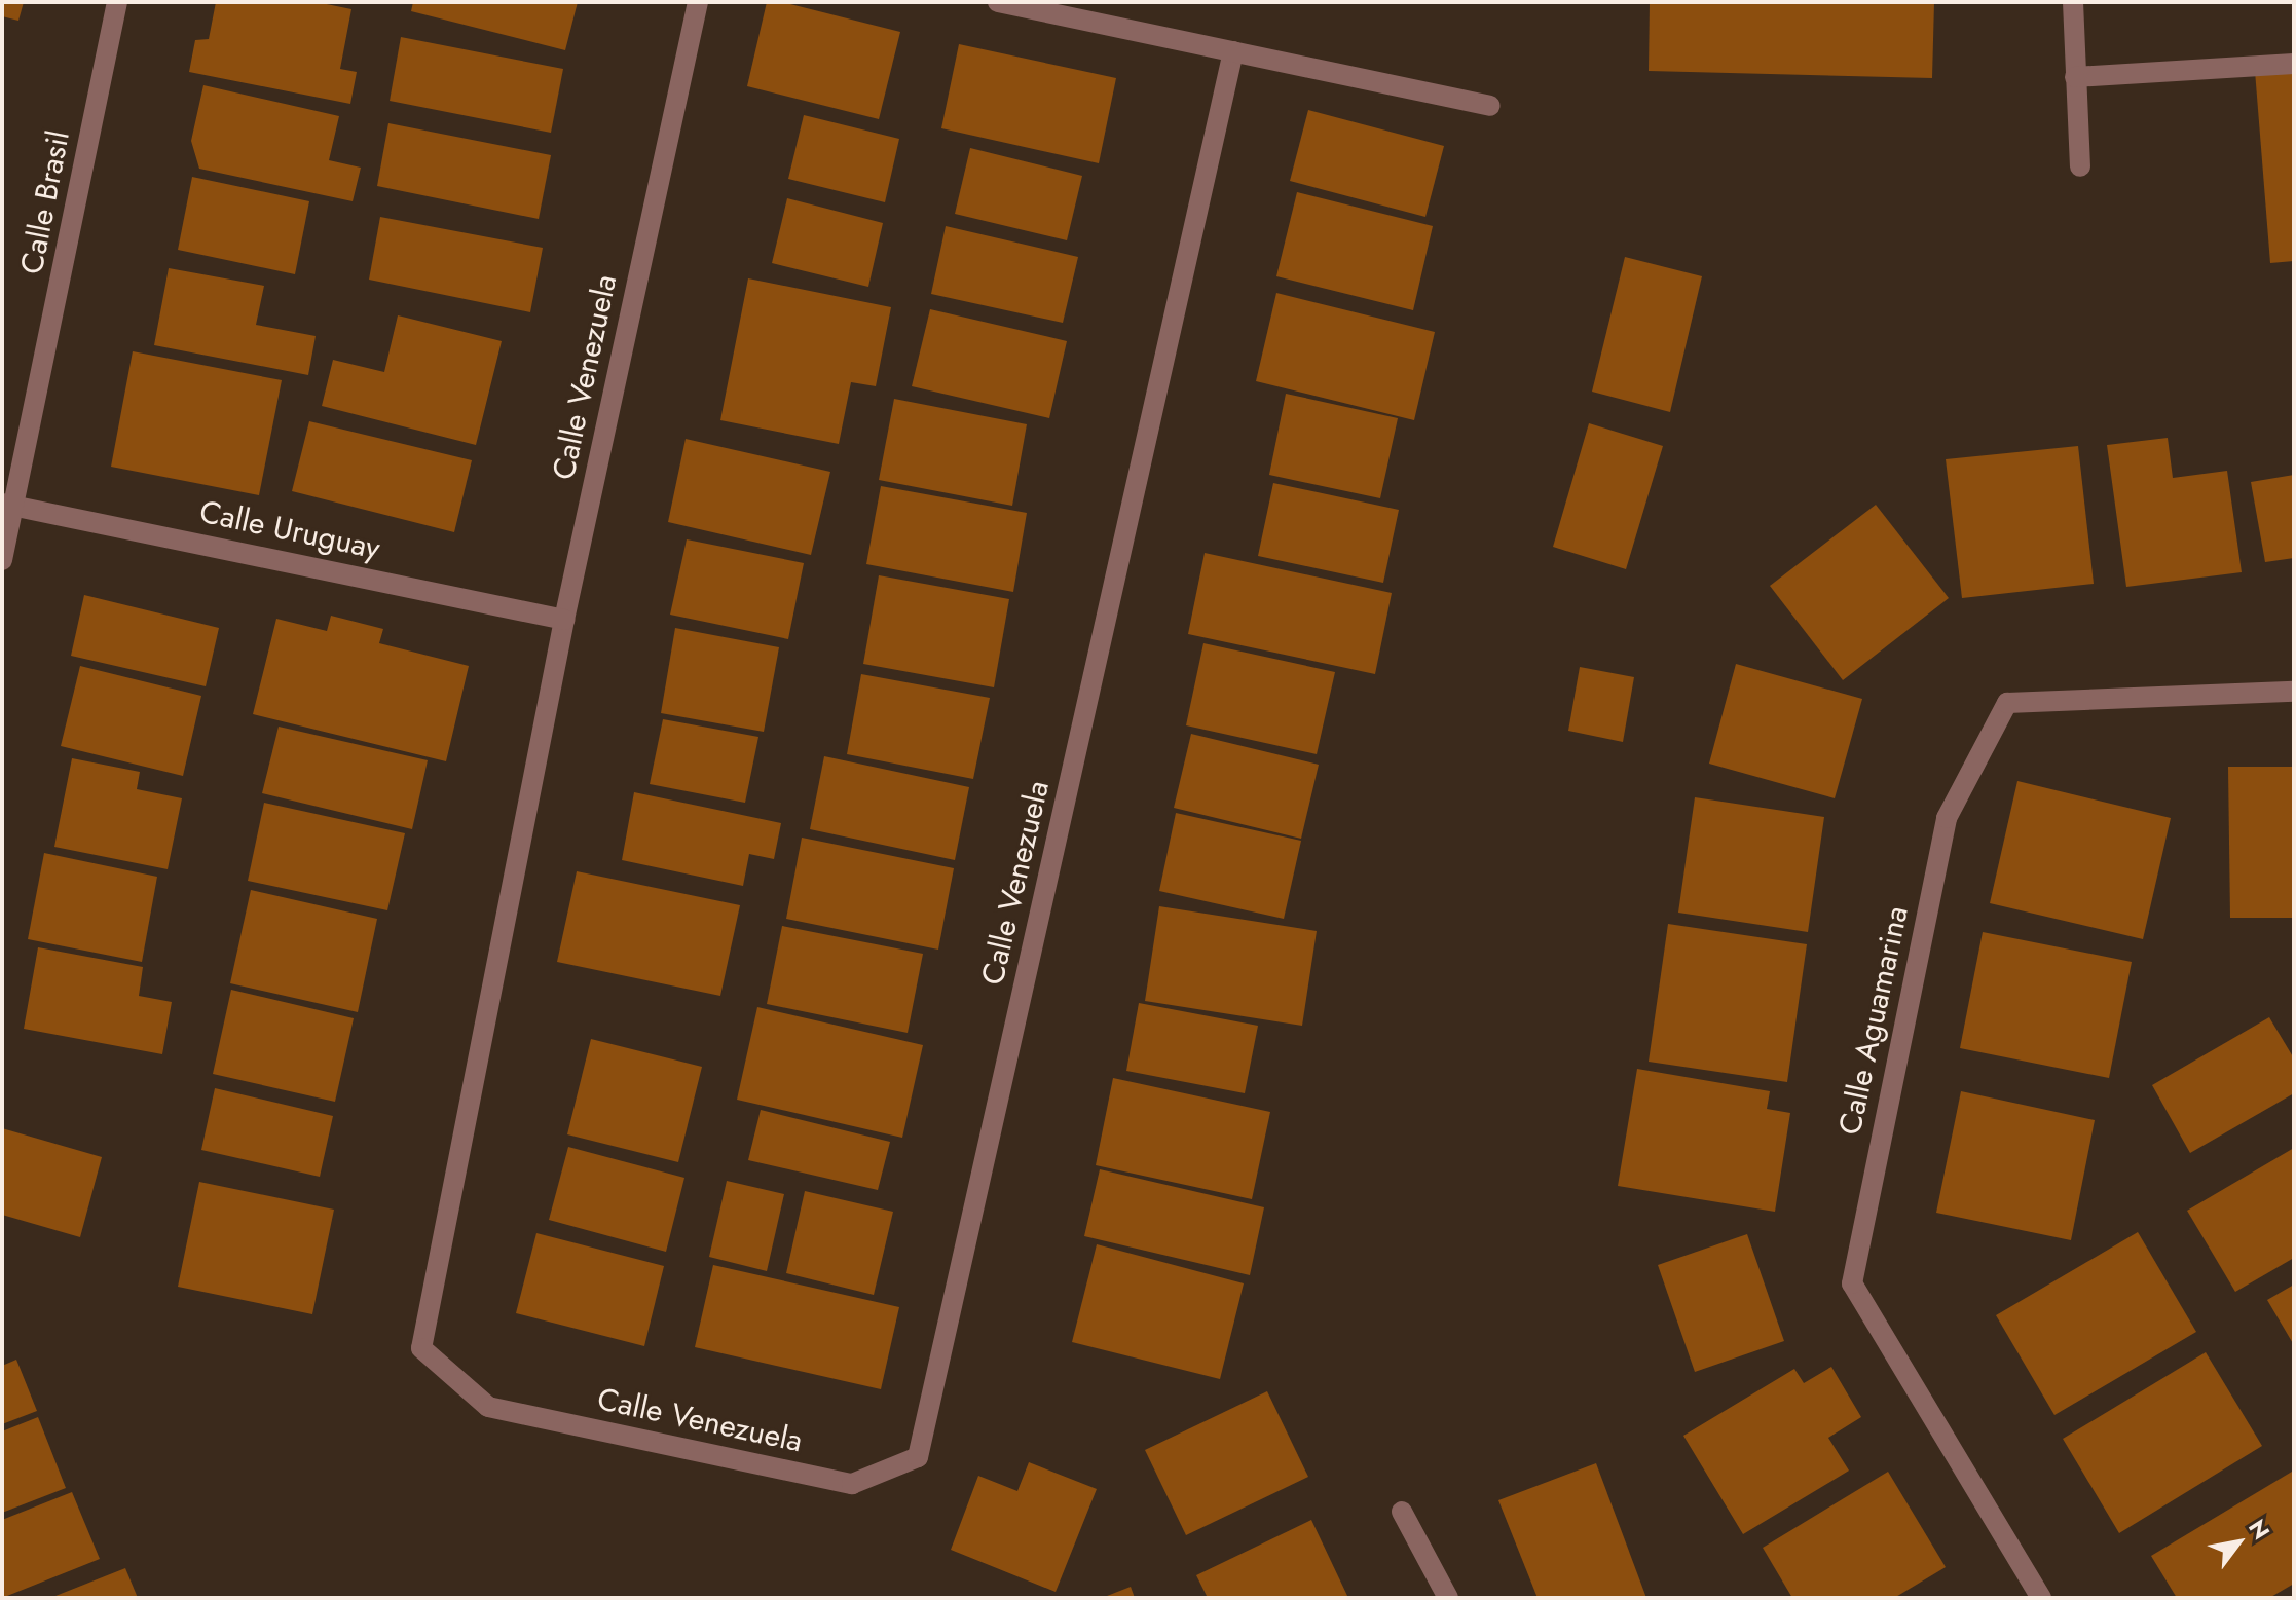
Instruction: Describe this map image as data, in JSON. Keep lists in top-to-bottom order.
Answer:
{
  "streets": {
    "street": [
      "Calle Brasil",
      "Calle Venezuela",
      "Calle Uruguay",
      "Calle Aguamarina"
    ]
  },
  "crossings": [
    ["Calle Brasil", "Calle Uruguay"],
    ["Calle Venezuela", "Calle Uruguay"]
  ],
  "north": "top right"
}
